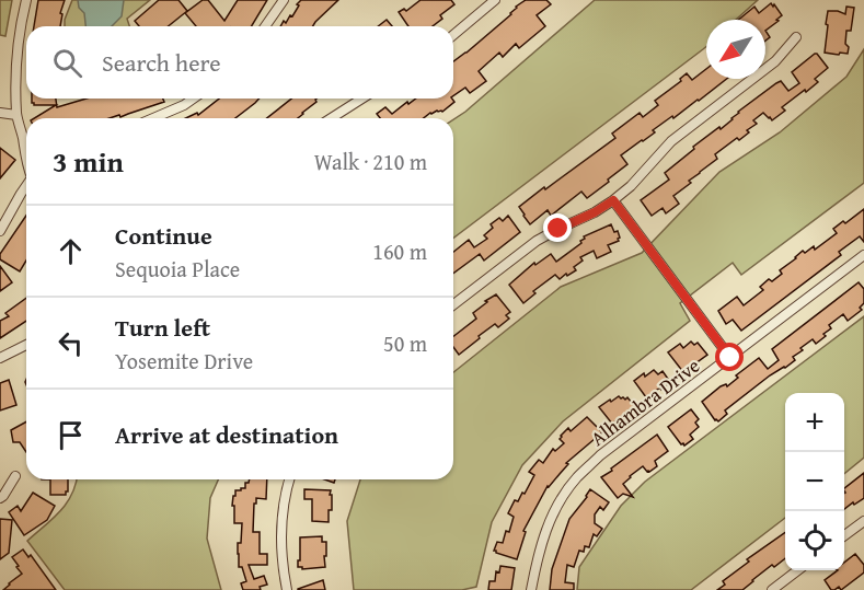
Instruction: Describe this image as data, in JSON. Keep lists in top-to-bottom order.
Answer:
{
  "streets": {
    "street": ["Alhambra Drive"]
  },
  "north": "bottom left",
  "page": {
    "search": "Search here",
    "heading": ["3 min", "Walk · 210 m"],
    "list": [
      ["Continue", "Sequoia Place", "160 m"],
      ["Turn left", "Yosemite Drive", "50 m"],
      "Arrive at destination"
    ],
    "map_buttons": ["+", "−"]
  }
}
